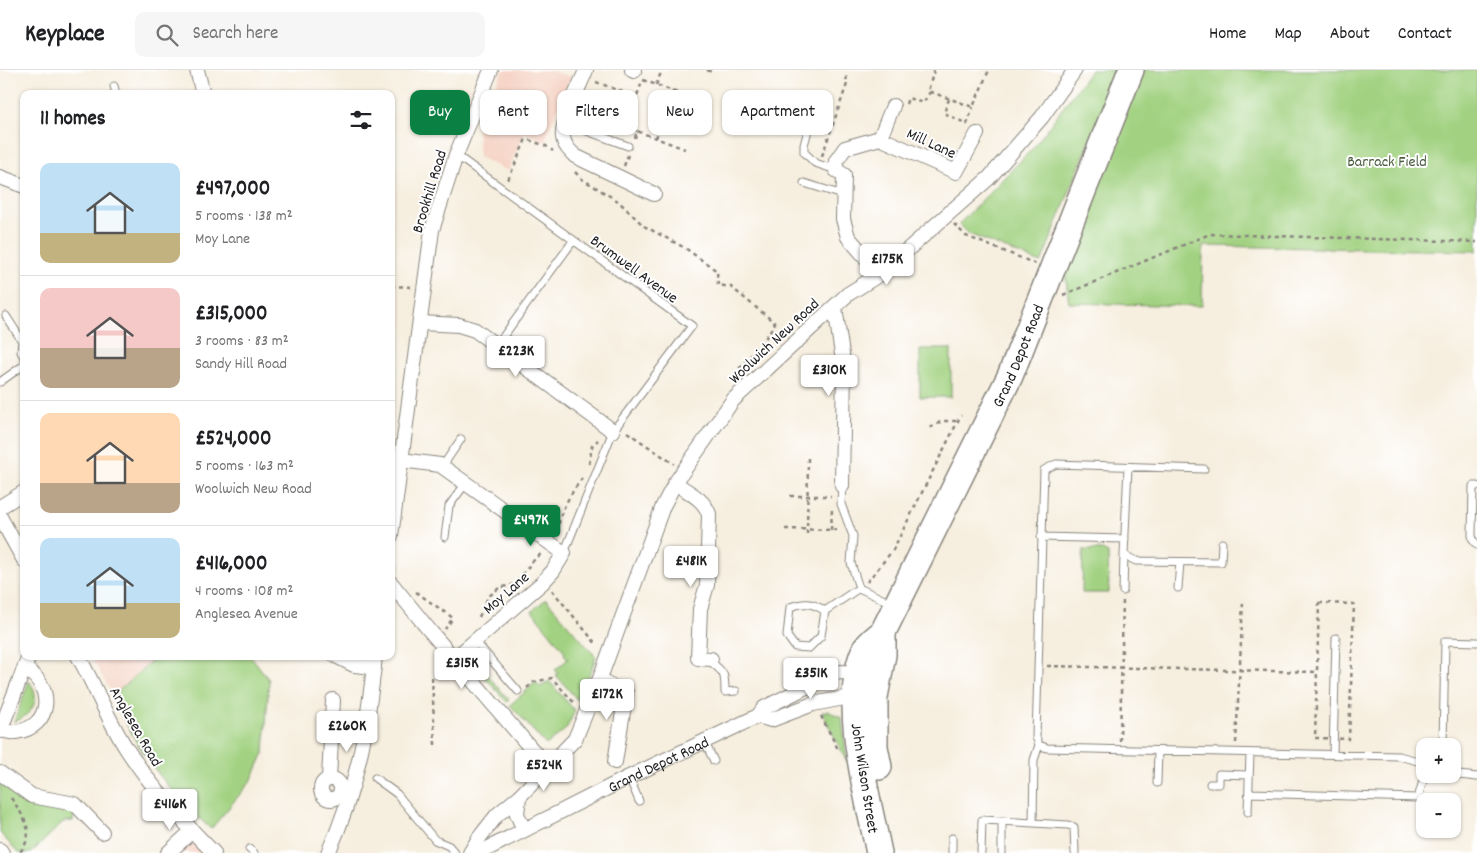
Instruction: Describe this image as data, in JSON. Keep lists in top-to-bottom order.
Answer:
{
  "streets": {
    "highway": ["Grand Depot Road", "John Wilson Street"],
    "street": [
      "Mill Lane",
      "Brookhill Road",
      "Woolwich New Road",
      "Moy Lane",
      "Anglesea Road"
    ],
    "lane": ["Brumwell Avenue"]
  },
  "crossings": [
    ["Brookhill Road", "Brumwell Avenue"],
    ["Grand Depot Road", "John Wilson Street"]
  ],
  "parks": ["Barrack Field"],
  "page": {
    "header": "Keyplace",
    "search": "Search here",
    "nav": [
      "Home",
      "Map",
      "About",
      "Contact"
    ],
    "chip": [
      "Buy",
      "Rent",
      "Filters",
      "New",
      "Apartment"
    ],
    "heading": "11 homes",
    "list": [
      {
        "name": "£497,000",
        "note": "5 rooms · 138 m² · Moy Lane"
      },
      {
        "name": "£315,000",
        "note": "3 rooms · 83 m² · Sandy Hill Road"
      },
      {
        "name": "£524,000",
        "note": "5 rooms · 163 m² · Woolwich New Road"
      },
      {
        "name": "£416,000",
        "note": "4 rooms · 108 m² · Anglesea Avenue"
      }
    ],
    "price": [
      "£175K",
      "£223K",
      "£310K",
      "£497K",
      "£481K",
      "£315K",
      "£351K",
      "£172K",
      "£260K",
      "£524K",
      "£416K"
    ],
    "map_buttons": ["+", "−"]
  }
}
